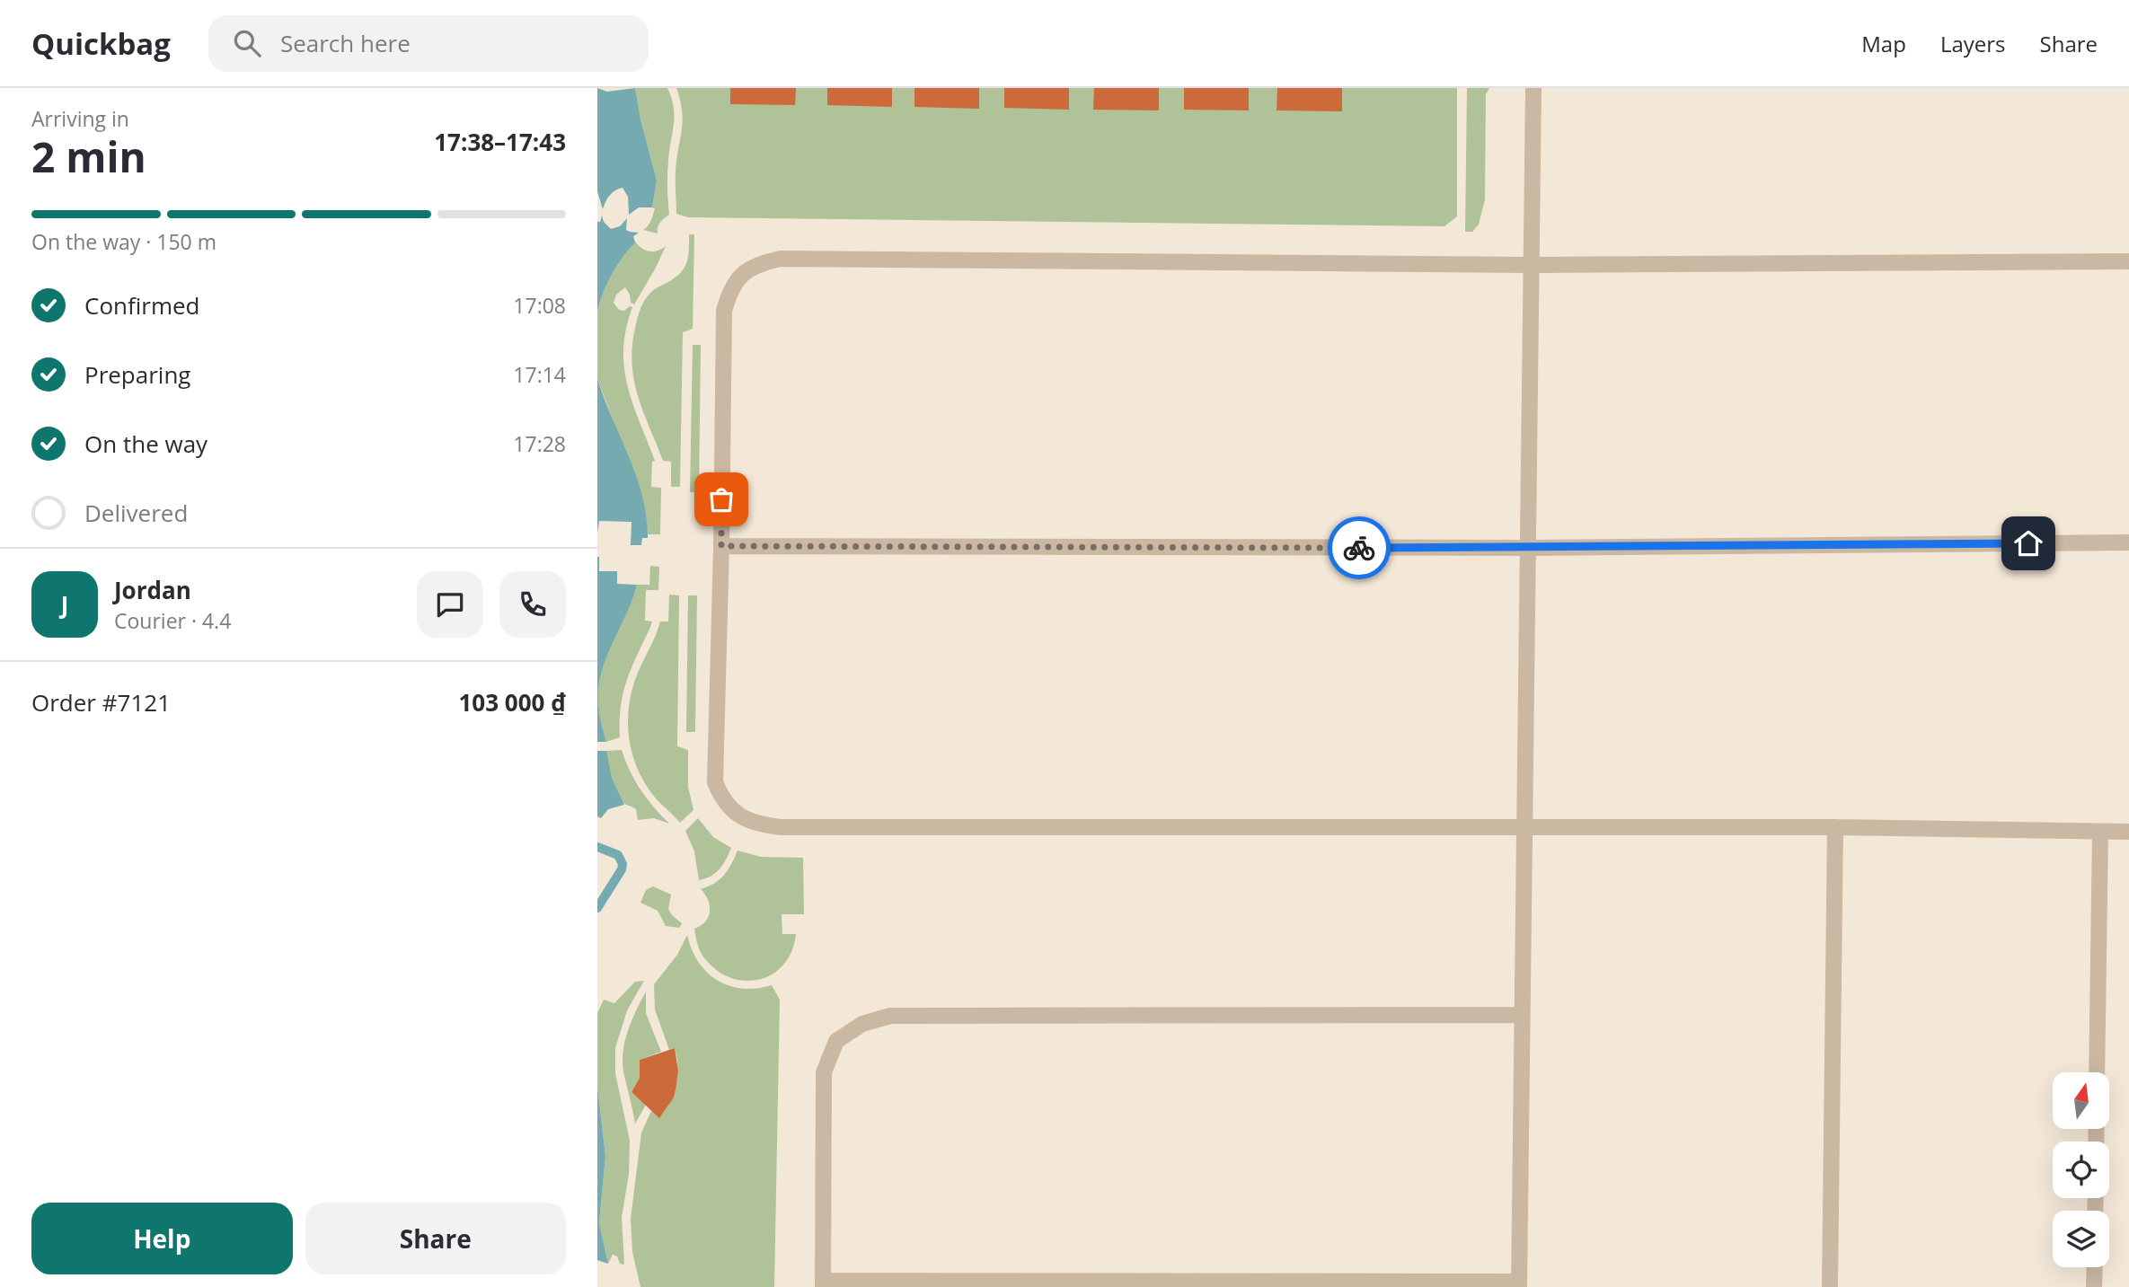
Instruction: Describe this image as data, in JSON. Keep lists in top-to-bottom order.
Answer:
{
  "north": "top",
  "page": {
    "header": "Quickbag",
    "search": "Search here",
    "nav": ["Map", "Layers", "Share"],
    "heading": ["2 min", "Arriving in", "17:38–17:43"],
    "panel": [
      "Jordan",
      "Courier · 4.4",
      "Order #7121",
      "103 000 ₫"
    ],
    "bar": "On the way · 150 m",
    "list": [
      ["Confirmed", "17:08"],
      ["Preparing", "17:14"],
      ["On the way", "17:28"],
      "Delivered"
    ],
    "round": "J",
    "buttons": ["Help", "Share"]
  }
}
